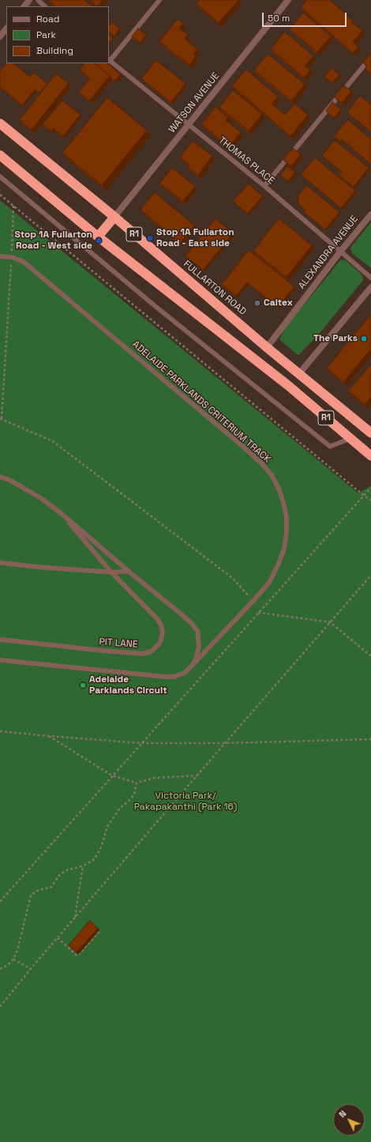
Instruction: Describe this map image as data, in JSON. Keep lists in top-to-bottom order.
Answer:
{
  "streets": {
    "highway": ["R1", "FULLARTON ROAD"],
    "street": ["WATSON AVENUE", "ALEXANDRA AVENUE"],
    "lane": ["THOMAS PLACE", "ADELAIDE PARKLANDS CRITERIUM TRACK", "PIT LANE"]
  },
  "crossings": [
    ["WATSON AVENUE", "THOMAS PLACE"],
    ["WATSON AVENUE", "FULLARTON ROAD"],
    ["THOMAS PLACE", "ALEXANDRA AVENUE"],
    ["ALEXANDRA AVENUE", "FULLARTON ROAD"]
  ],
  "parks": ["Victoria Park/ Pakapakanthi (Park 16)"],
  "places": [
    "Stop 1A Fullarton Road - East side",
    "Stop 1A Fullarton Road - West side",
    "Caltex",
    "The Parks",
    "Adelaide Parklands Circuit"
  ],
  "legend": ["Road", "Park", "Building"],
  "scale_bar": "50 m",
  "north": "top left"
}
